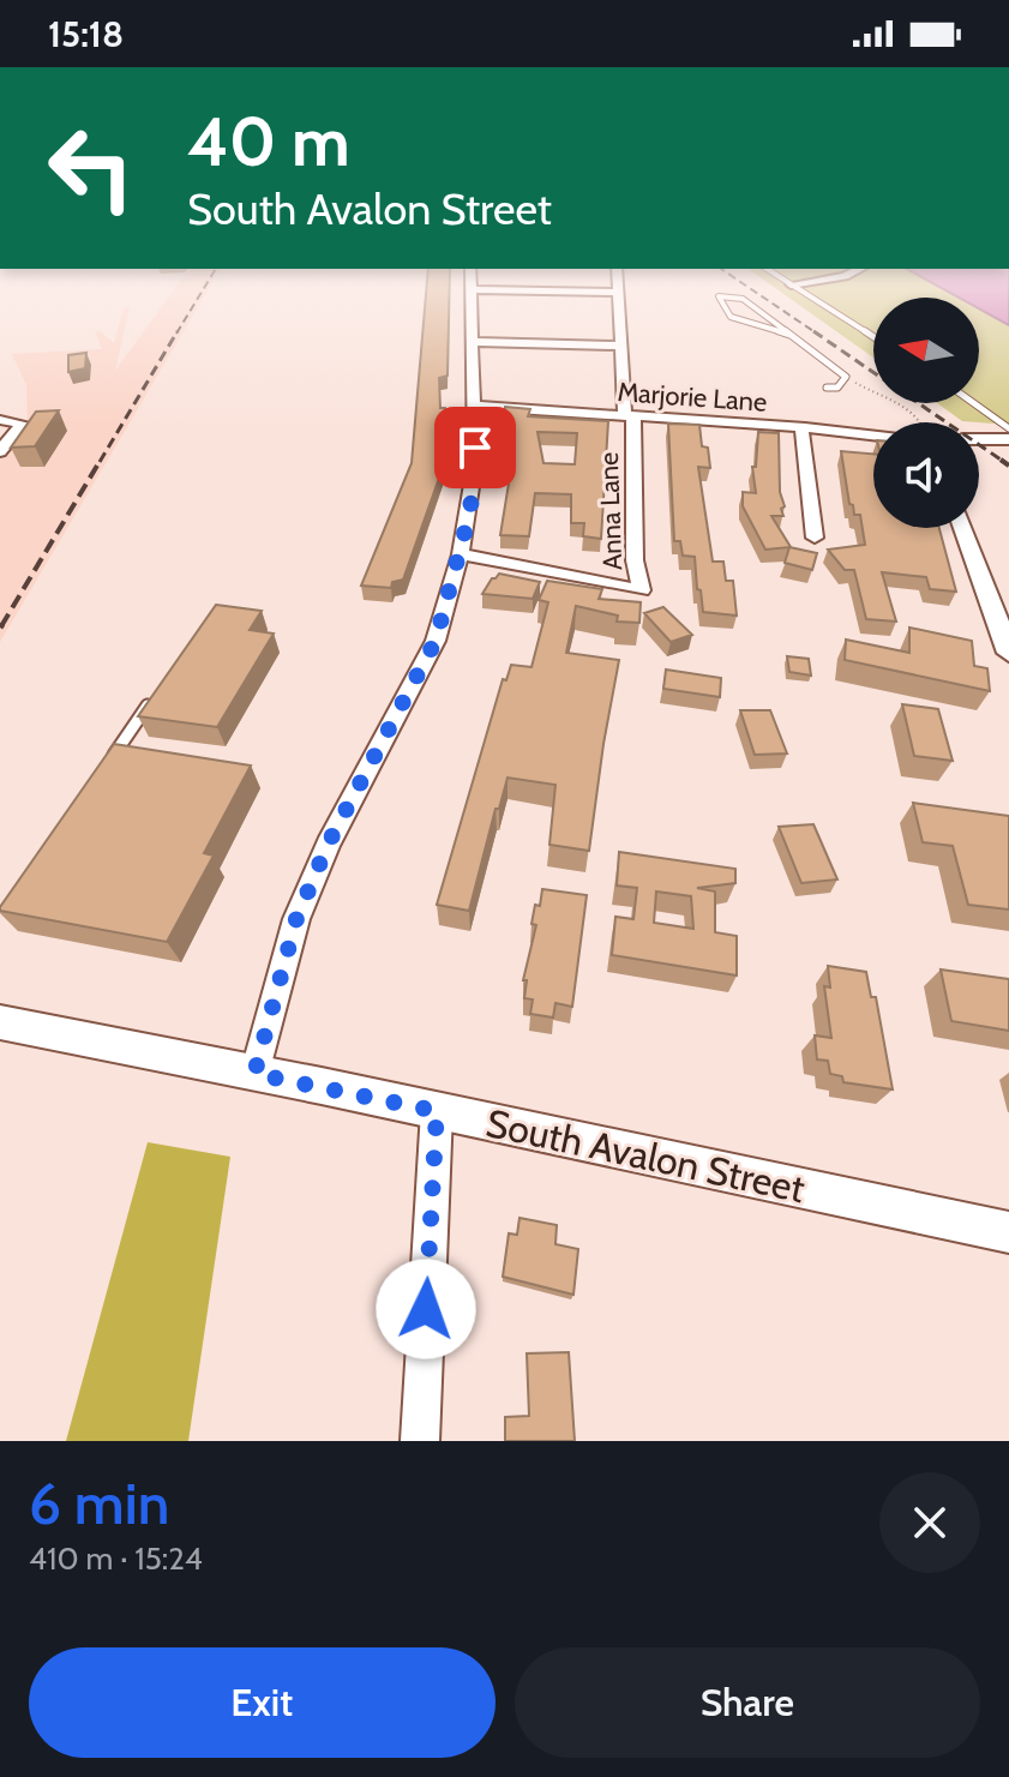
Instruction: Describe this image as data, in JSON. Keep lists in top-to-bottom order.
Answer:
{
  "streets": {
    "street": ["Marjorie Lane", "Anna Lane", "South Avalon Street"]
  },
  "crossings": [
    ["Marjorie Lane", "Anna Lane"]
  ],
  "north": "left",
  "page": {
    "status": "15:18",
    "turn": ["40 m", "South Avalon Street"],
    "heading": ["6 min", "410 m · 15:24"],
    "buttons": ["Exit", "Share"]
  }
}
